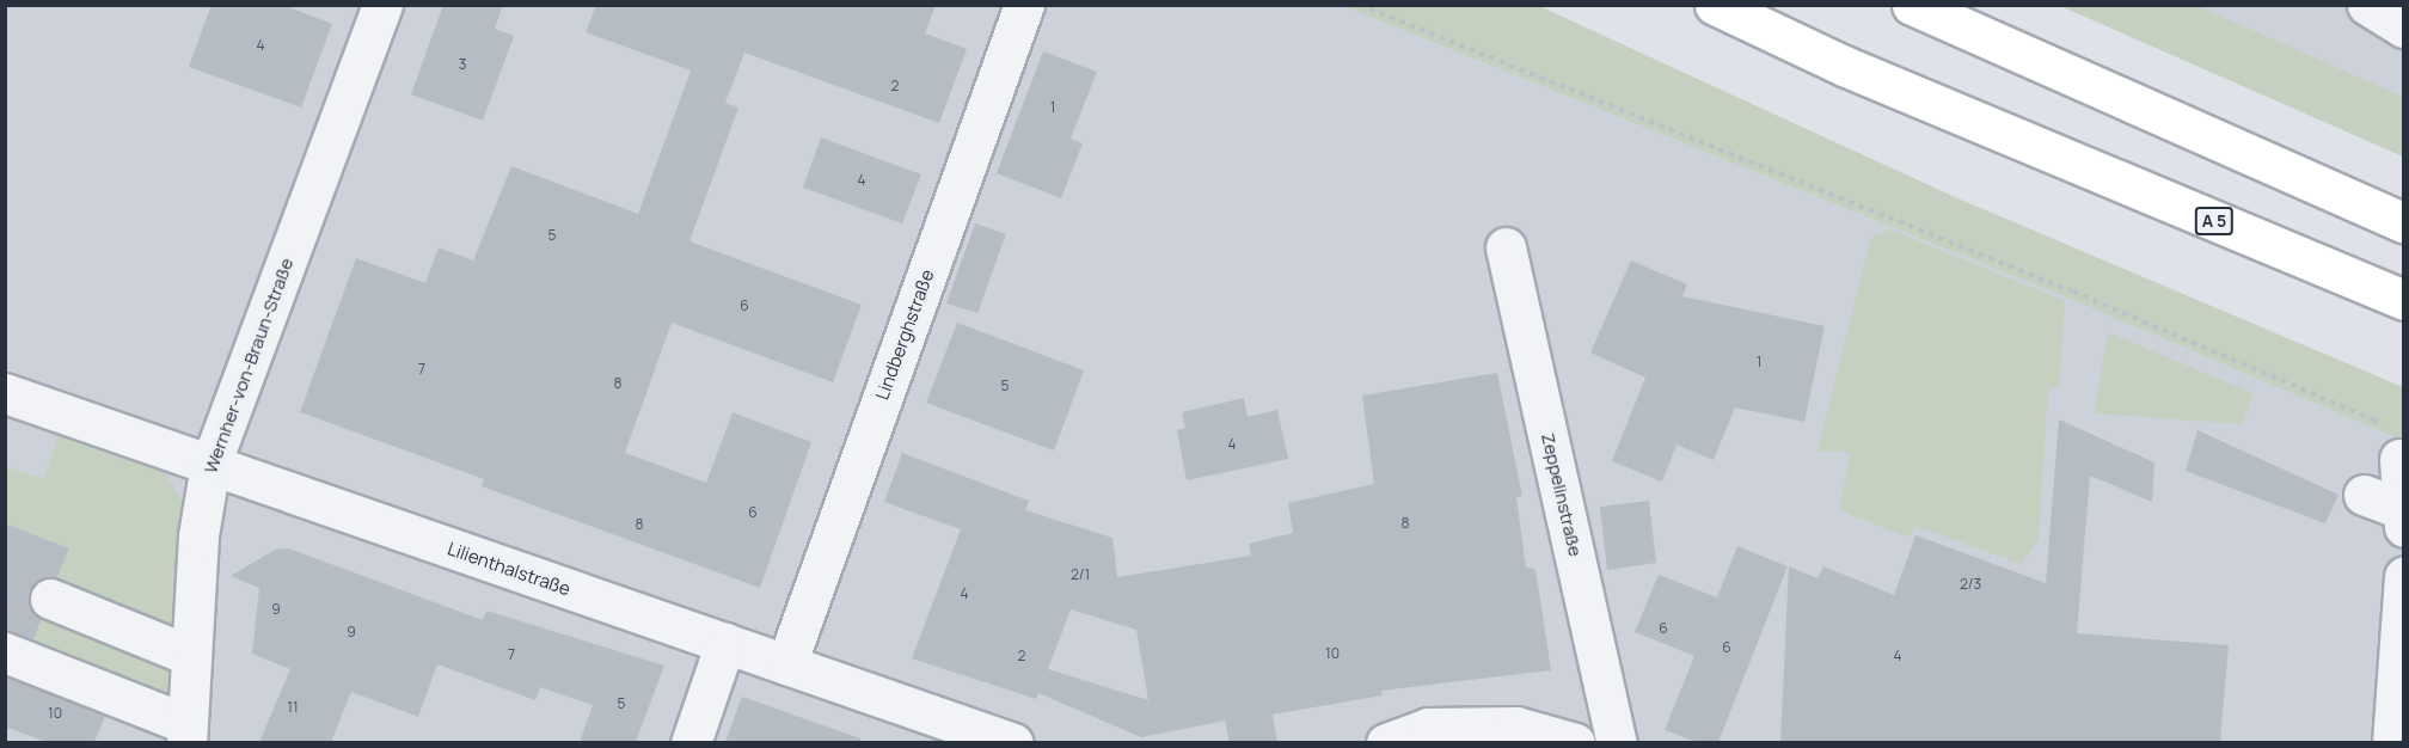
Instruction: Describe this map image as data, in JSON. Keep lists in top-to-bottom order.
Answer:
{
  "streets": {
    "highway": ["A 5"],
    "street": [
      "Lindberghstraße",
      "Wernher-von-Braun-Straße",
      "Zeppelinstraße",
      "Lilienthalstraße"
    ]
  },
  "crossings": [
    ["Lindberghstraße", "Lilienthalstraße"],
    ["Wernher-von-Braun-Straße", "Lilienthalstraße"]
  ],
  "house_numbers": [
    "4",
    "3",
    "2",
    "1",
    "4",
    "5",
    "6",
    "1",
    "7",
    "8",
    "5",
    "4",
    "6",
    "8",
    "8",
    "2/1",
    "2/3",
    "4",
    "9",
    "6",
    "9",
    "6",
    "10",
    "7",
    "2",
    "4",
    "5",
    "11",
    "10"
  ]
}
